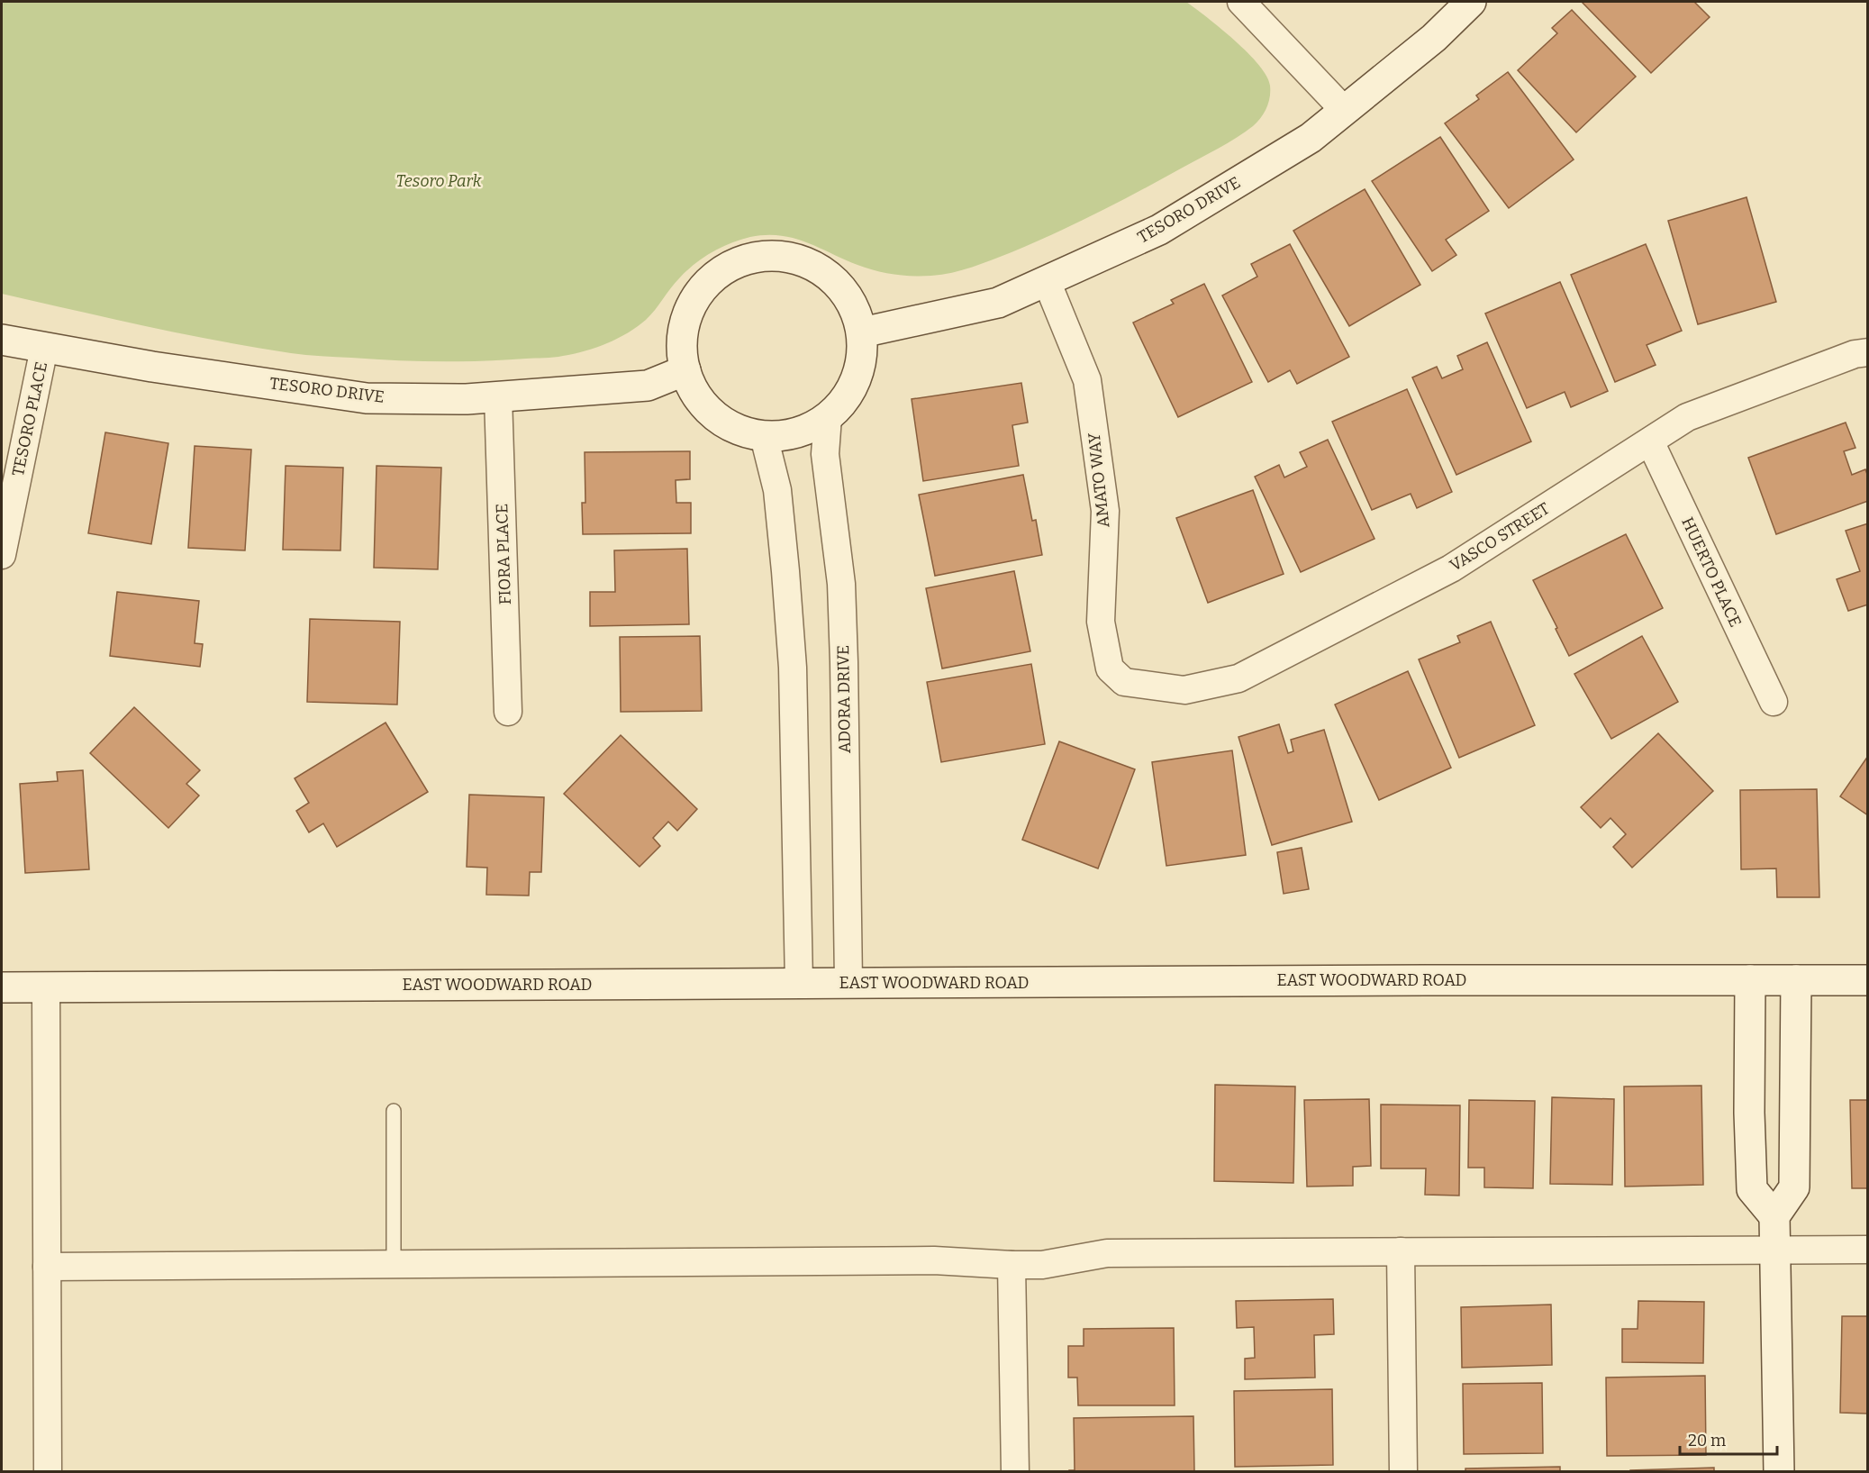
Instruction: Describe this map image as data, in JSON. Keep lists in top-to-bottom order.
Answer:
{
  "streets": {
    "street": [
      "TESORO DRIVE",
      "TESORO PLACE",
      "AMATO WAY",
      "VASCO STREET",
      "FIORA PLACE",
      "HUERTO PLACE",
      "ADORA DRIVE",
      "EAST WOODWARD ROAD"
    ]
  },
  "crossings": [
    ["TESORO DRIVE", "TESORO PLACE"],
    ["TESORO DRIVE", "AMATO WAY"],
    ["TESORO DRIVE", "FIORA PLACE"],
    ["TESORO DRIVE", "ADORA DRIVE"],
    ["AMATO WAY", "VASCO STREET"],
    ["VASCO STREET", "HUERTO PLACE"],
    ["ADORA DRIVE", "EAST WOODWARD ROAD"]
  ],
  "parks": ["Tesoro Park"],
  "scale_bar": "20 m"
}
